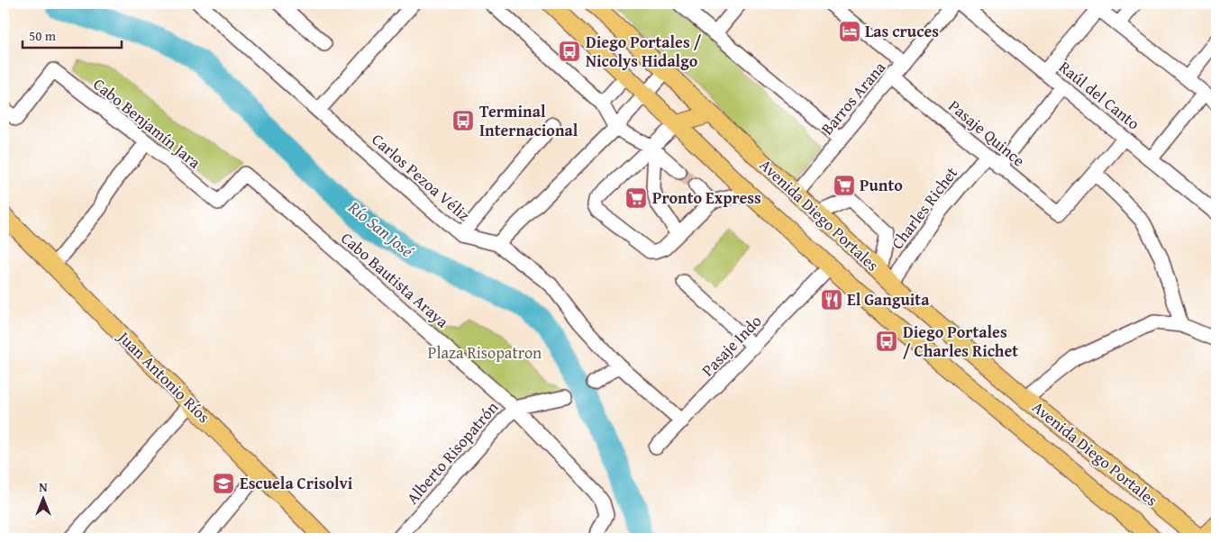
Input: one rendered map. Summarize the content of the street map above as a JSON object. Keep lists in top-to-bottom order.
{
  "streets": {
    "main road": ["Avenida Diego Portales", "Juan Antonio Ríos"],
    "street": [
      "Raúl del Canto",
      "Barros Arana",
      "Cabo Benjamín Jara",
      "Pasaje Quince",
      "Carlos Pezoa Véliz",
      "Charles Richet",
      "Cabo Bautista Araya",
      "Pasaje Indo",
      "Alberto Risopatrón"
    ]
  },
  "crossings": [
    ["Barros Arana", "Pasaje Quince"],
    ["Barros Arana", "Avenida Diego Portales"],
    ["Cabo Benjamín Jara", "Cabo Bautista Araya"],
    ["Pasaje Quince", "Charles Richet"],
    ["Carlos Pezoa Véliz", "Pasaje Indo"],
    ["Charles Richet", "Avenida Diego Portales"],
    ["Avenida Diego Portales", "Pasaje Indo"],
    ["Cabo Bautista Araya", "Alberto Risopatrón"]
  ],
  "water": ["Río San José"],
  "parks": ["Plaza Risopatron"],
  "places": {
    "hotel": ["Las cruces"],
    "bus stop": ["Diego Portales / Nicolys Hidalgo", "Terminal Internacional", "Diego Portales / Charles Richet"],
    "supermarket": ["Punto", "Pronto Express"],
    "restaurant": ["El Ganguita"],
    "school or university": ["Escuela Crisolvi"]
  },
  "scale_bar": "50 m",
  "north": "top"
}
